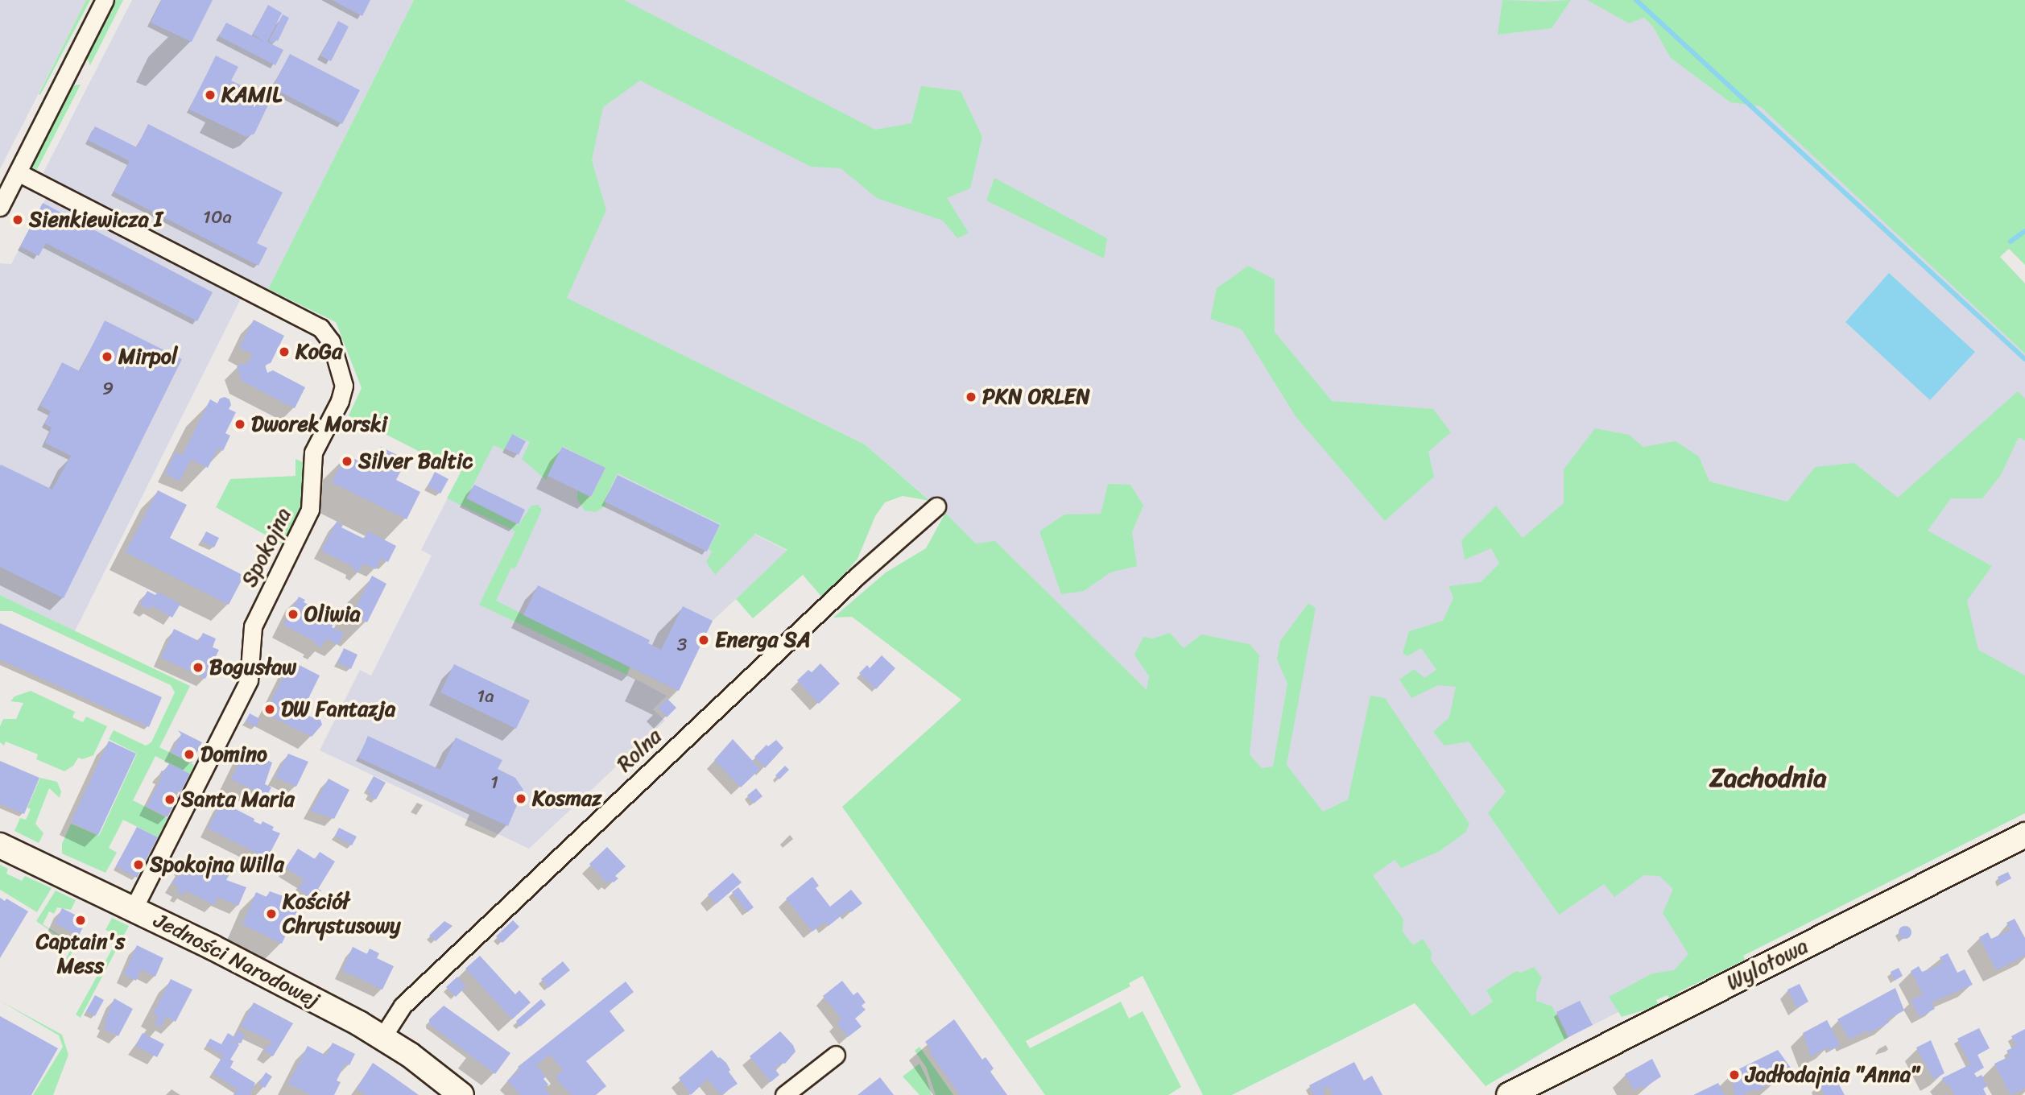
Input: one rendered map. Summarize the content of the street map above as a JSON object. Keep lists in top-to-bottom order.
{
  "streets": {
    "street": [
      "Spokojna",
      "Rolna",
      "Jedności Narodowej",
      "Wylotowa"
    ]
  },
  "crossings": [
    ["Spokojna", "Jedności Narodowej"],
    ["Rolna", "Jedności Narodowej"]
  ],
  "districts": ["Zachodnia"],
  "places": [
    "KAMIL",
    "Sienkiewicza I",
    "KoGa",
    "Mirpol",
    "PKN ORLEN",
    "Dworek Morski",
    "Silver Baltic",
    "Oliwia",
    "Energa SA",
    "Bogusław",
    "DW Fantazja",
    "Domino",
    "Kosmaz",
    "Santa Maria",
    "Spokojna Willa",
    "Kościół Chrystusowy",
    "Captain's Mess",
    "Jadłodajnia \"Anna\""
  ],
  "house_numbers": [
    "10a",
    "9",
    "3",
    "1a",
    "1"
  ]
}
